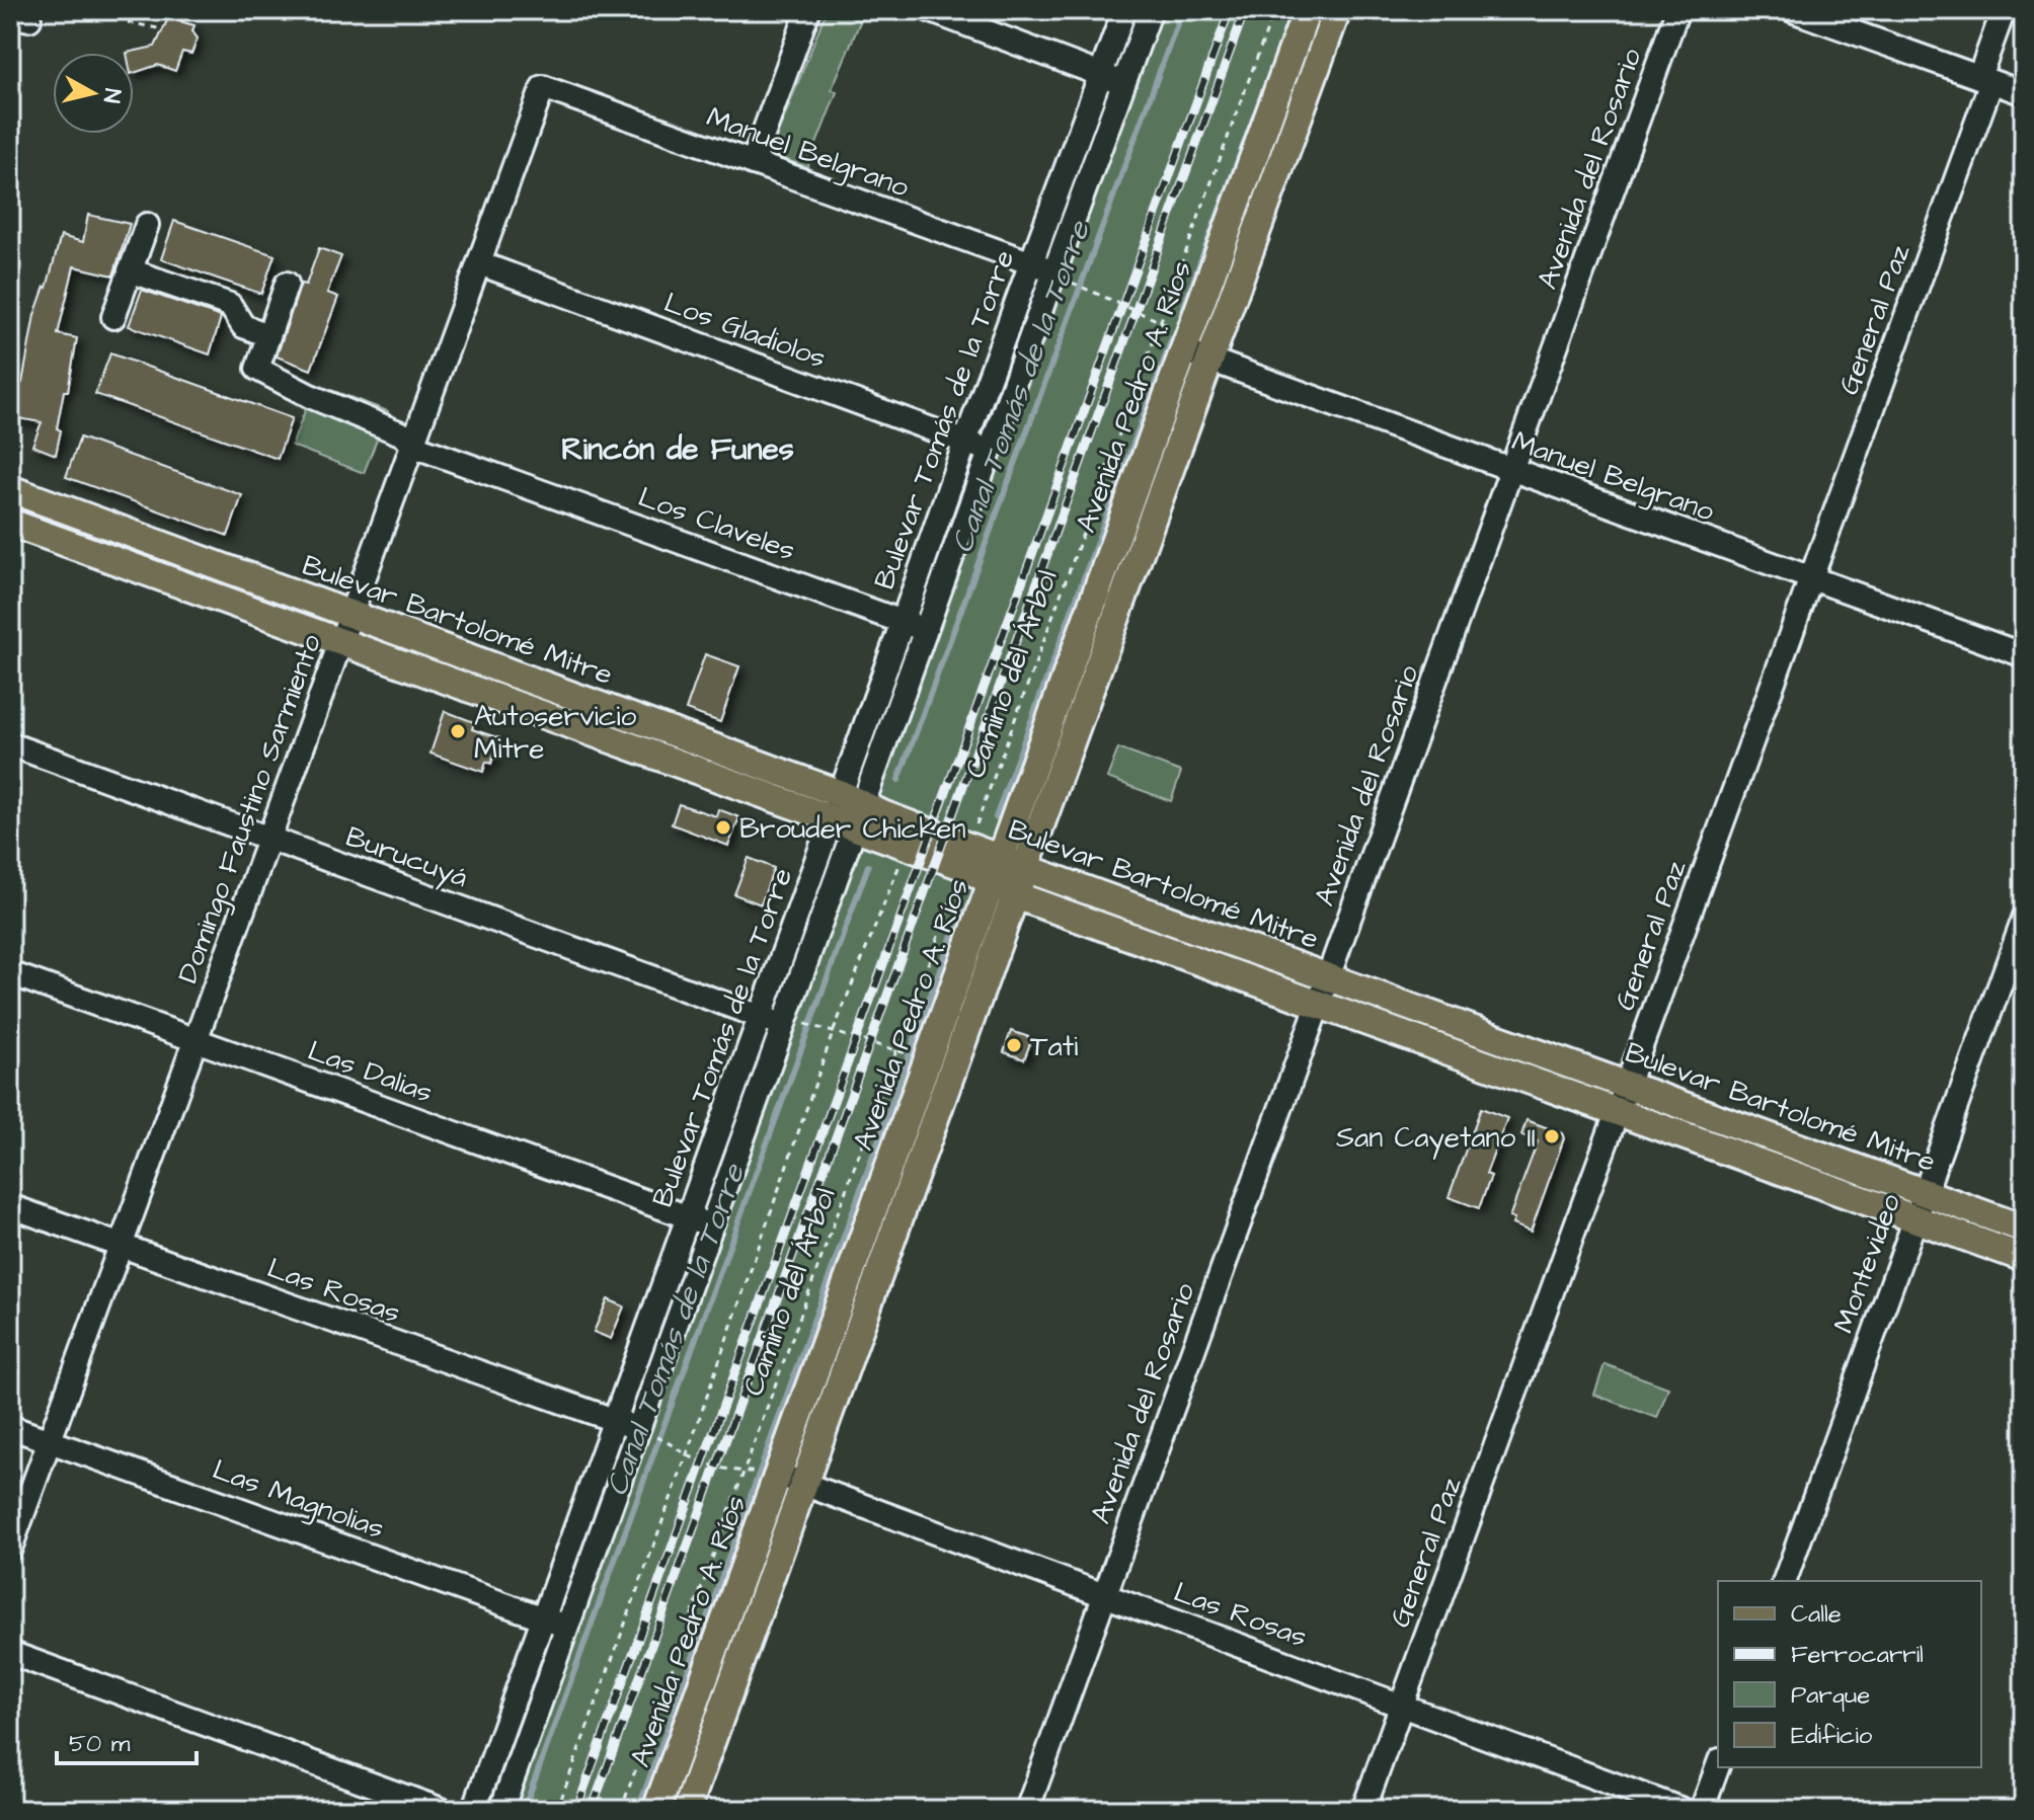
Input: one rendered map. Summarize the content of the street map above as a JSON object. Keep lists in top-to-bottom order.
{
  "streets": {
    "main road": ["Avenida Pedro A. Ríos", "Bulevar Bartolomé Mitre"],
    "street": [
      "Manuel Belgrano",
      "Avenida del Rosario",
      "General Paz",
      "Los Gladiolos",
      "Bulevar Tomás de la Torre",
      "Los Claveles",
      "Domingo Faustino Sarmiento",
      "Burucuyá",
      "Las Dalias",
      "Montevideo",
      "Las Rosas",
      "Las Magnolias"
    ],
    "path": ["Camino del Árbol"]
  },
  "crossings": [
    ["Manuel Belgrano", "Avenida del Rosario"],
    ["Manuel Belgrano", "General Paz"],
    ["Manuel Belgrano", "Avenida Pedro A. Ríos"],
    ["Manuel Belgrano", "Bulevar Tomás de la Torre"],
    ["Manuel Belgrano", "Domingo Faustino Sarmiento"],
    ["Avenida del Rosario", "Bulevar Bartolomé Mitre"],
    ["Avenida del Rosario", "Las Rosas"],
    ["General Paz", "Bulevar Bartolomé Mitre"],
    ["General Paz", "Las Rosas"],
    ["Los Gladiolos", "Bulevar Tomás de la Torre"],
    ["Los Gladiolos", "Domingo Faustino Sarmiento"],
    ["Avenida Pedro A. Ríos", "Bulevar Bartolomé Mitre"],
    ["Avenida Pedro A. Ríos", "Las Rosas"],
    ["Bulevar Tomás de la Torre", "Los Claveles"],
    ["Bulevar Tomás de la Torre", "Bulevar Bartolomé Mitre"],
    ["Bulevar Tomás de la Torre", "Burucuyá"],
    ["Bulevar Tomás de la Torre", "Las Dalias"],
    ["Bulevar Tomás de la Torre", "Las Rosas"],
    ["Bulevar Tomás de la Torre", "Las Magnolias"],
    ["Los Claveles", "Domingo Faustino Sarmiento"],
    ["Bulevar Bartolomé Mitre", "Camino del Árbol"],
    ["Bulevar Bartolomé Mitre", "Domingo Faustino Sarmiento"],
    ["Bulevar Bartolomé Mitre", "Montevideo"],
    ["Domingo Faustino Sarmiento", "Burucuyá"],
    ["Domingo Faustino Sarmiento", "Las Dalias"],
    ["Domingo Faustino Sarmiento", "Las Rosas"],
    ["Domingo Faustino Sarmiento", "Las Magnolias"]
  ],
  "districts": ["Rincón de Funes"],
  "water": ["Canal Tomás de la Torre"],
  "places": [
    "Autoservicio Mitre",
    "Brouder Chicken",
    "Tati",
    "San Cayetano II"
  ],
  "legend": [
    "Calle",
    "Ferrocarril",
    "Parque",
    "Edificio"
  ],
  "scale_bar": "50 m",
  "north": "right"
}
